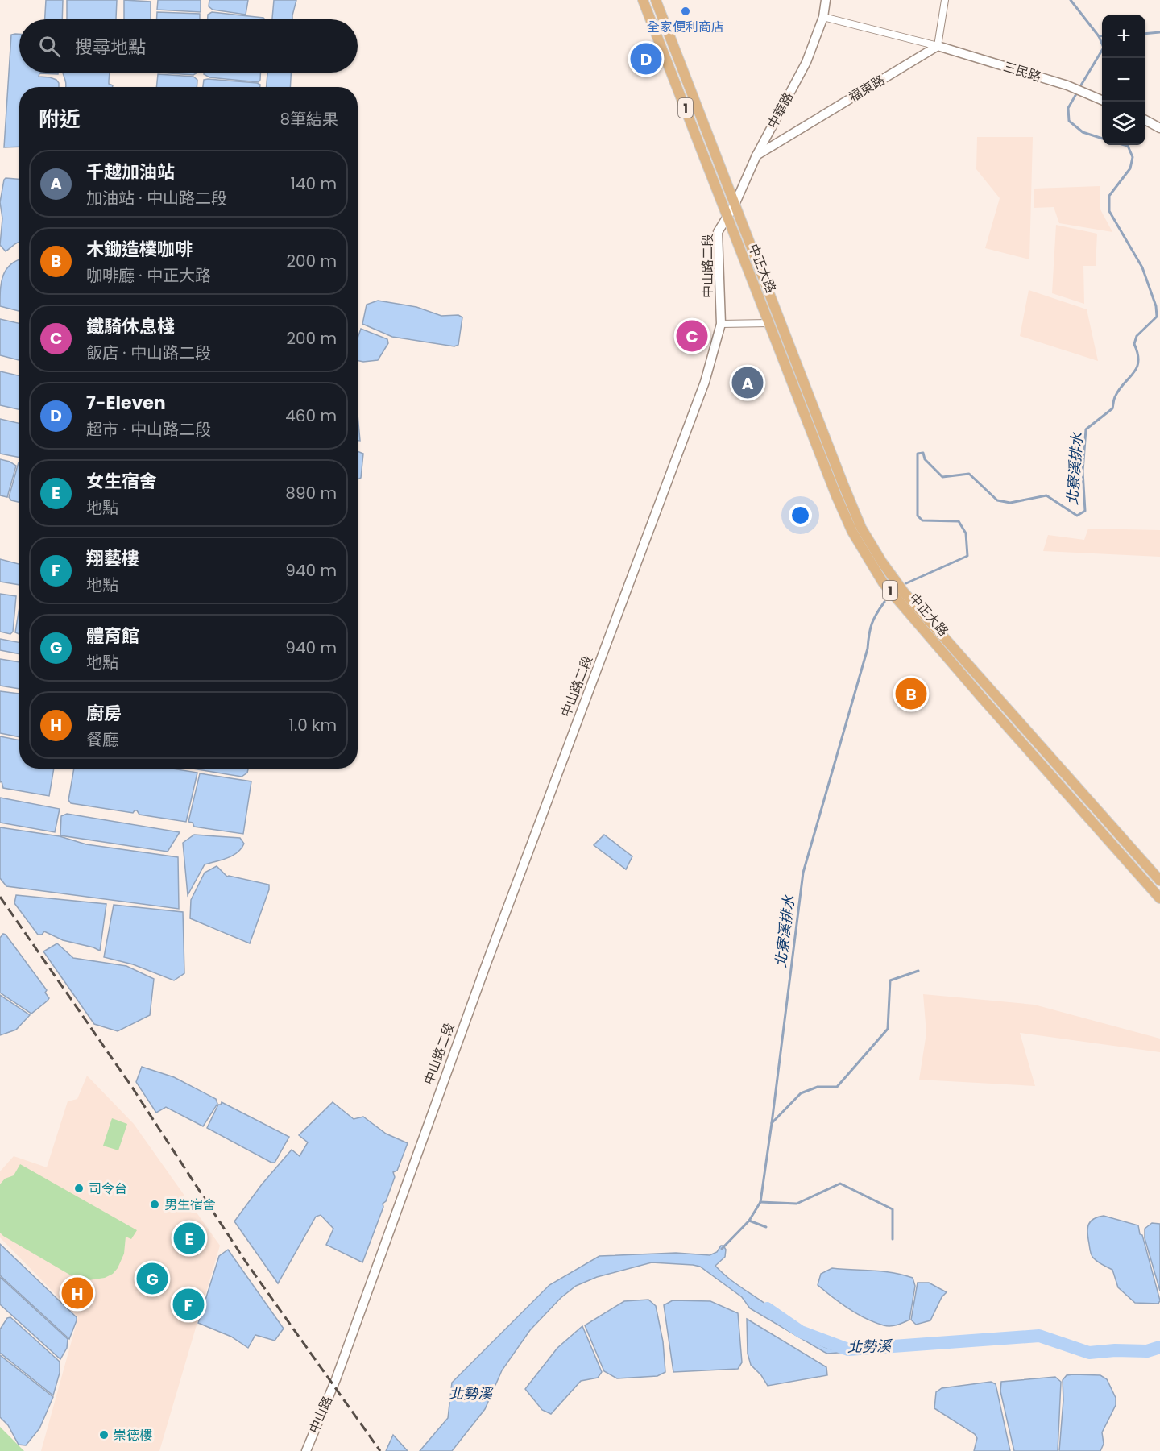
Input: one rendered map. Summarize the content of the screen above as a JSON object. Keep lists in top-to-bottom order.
{
  "streets": {
    "main road": ["1", "中正大路"],
    "street": [
      "三民路",
      "福東路",
      "中華路",
      "中山路二段",
      "中山路"
    ]
  },
  "crossings": [
    ["三民路", "福東路"],
    ["福東路", "中華路"],
    ["1", "中華路"],
    ["1", "中山路二段"],
    ["1", "中正大路"],
    ["中華路", "中山路二段"],
    ["中華路", "中正大路"],
    ["中山路二段", "中正大路"],
    ["中山路二段", "中山路"]
  ],
  "water": ["北寮溪排水", "北勢溪"],
  "places": [
    "全家便利商店",
    "司令台",
    "男生宿舍",
    "崇德樓"
  ],
  "page": {
    "map_buttons": ["+", "−"],
    "search": "搜尋地點",
    "pins": [
      "D",
      "C",
      "A",
      "B",
      "E",
      "G",
      "H",
      "F"
    ],
    "heading": ["附近", "8筆結果"],
    "list": [
      {
        "mark": "A",
        "name": "千越加油站",
        "note": "加油站 · 中山路二段",
        "value": "140 m"
      },
      {
        "mark": "B",
        "name": "木鋤造樸咖啡",
        "note": "咖啡廳 · 中正大路",
        "value": "200 m"
      },
      {
        "mark": "C",
        "name": "鐵騎休息棧",
        "note": "飯店 · 中山路二段",
        "value": "200 m"
      },
      {
        "mark": "D",
        "name": "7-Eleven",
        "note": "超市 · 中山路二段",
        "value": "460 m"
      },
      {
        "mark": "E",
        "name": "女生宿舍",
        "note": "地點",
        "value": "890 m"
      },
      {
        "mark": "F",
        "name": "翔藝樓",
        "note": "地點",
        "value": "940 m"
      },
      {
        "mark": "G",
        "name": "體育館",
        "note": "地點",
        "value": "940 m"
      },
      {
        "mark": "H",
        "name": "廚房",
        "note": "餐廳",
        "value": "1.0 km"
      }
    ]
  }
}
